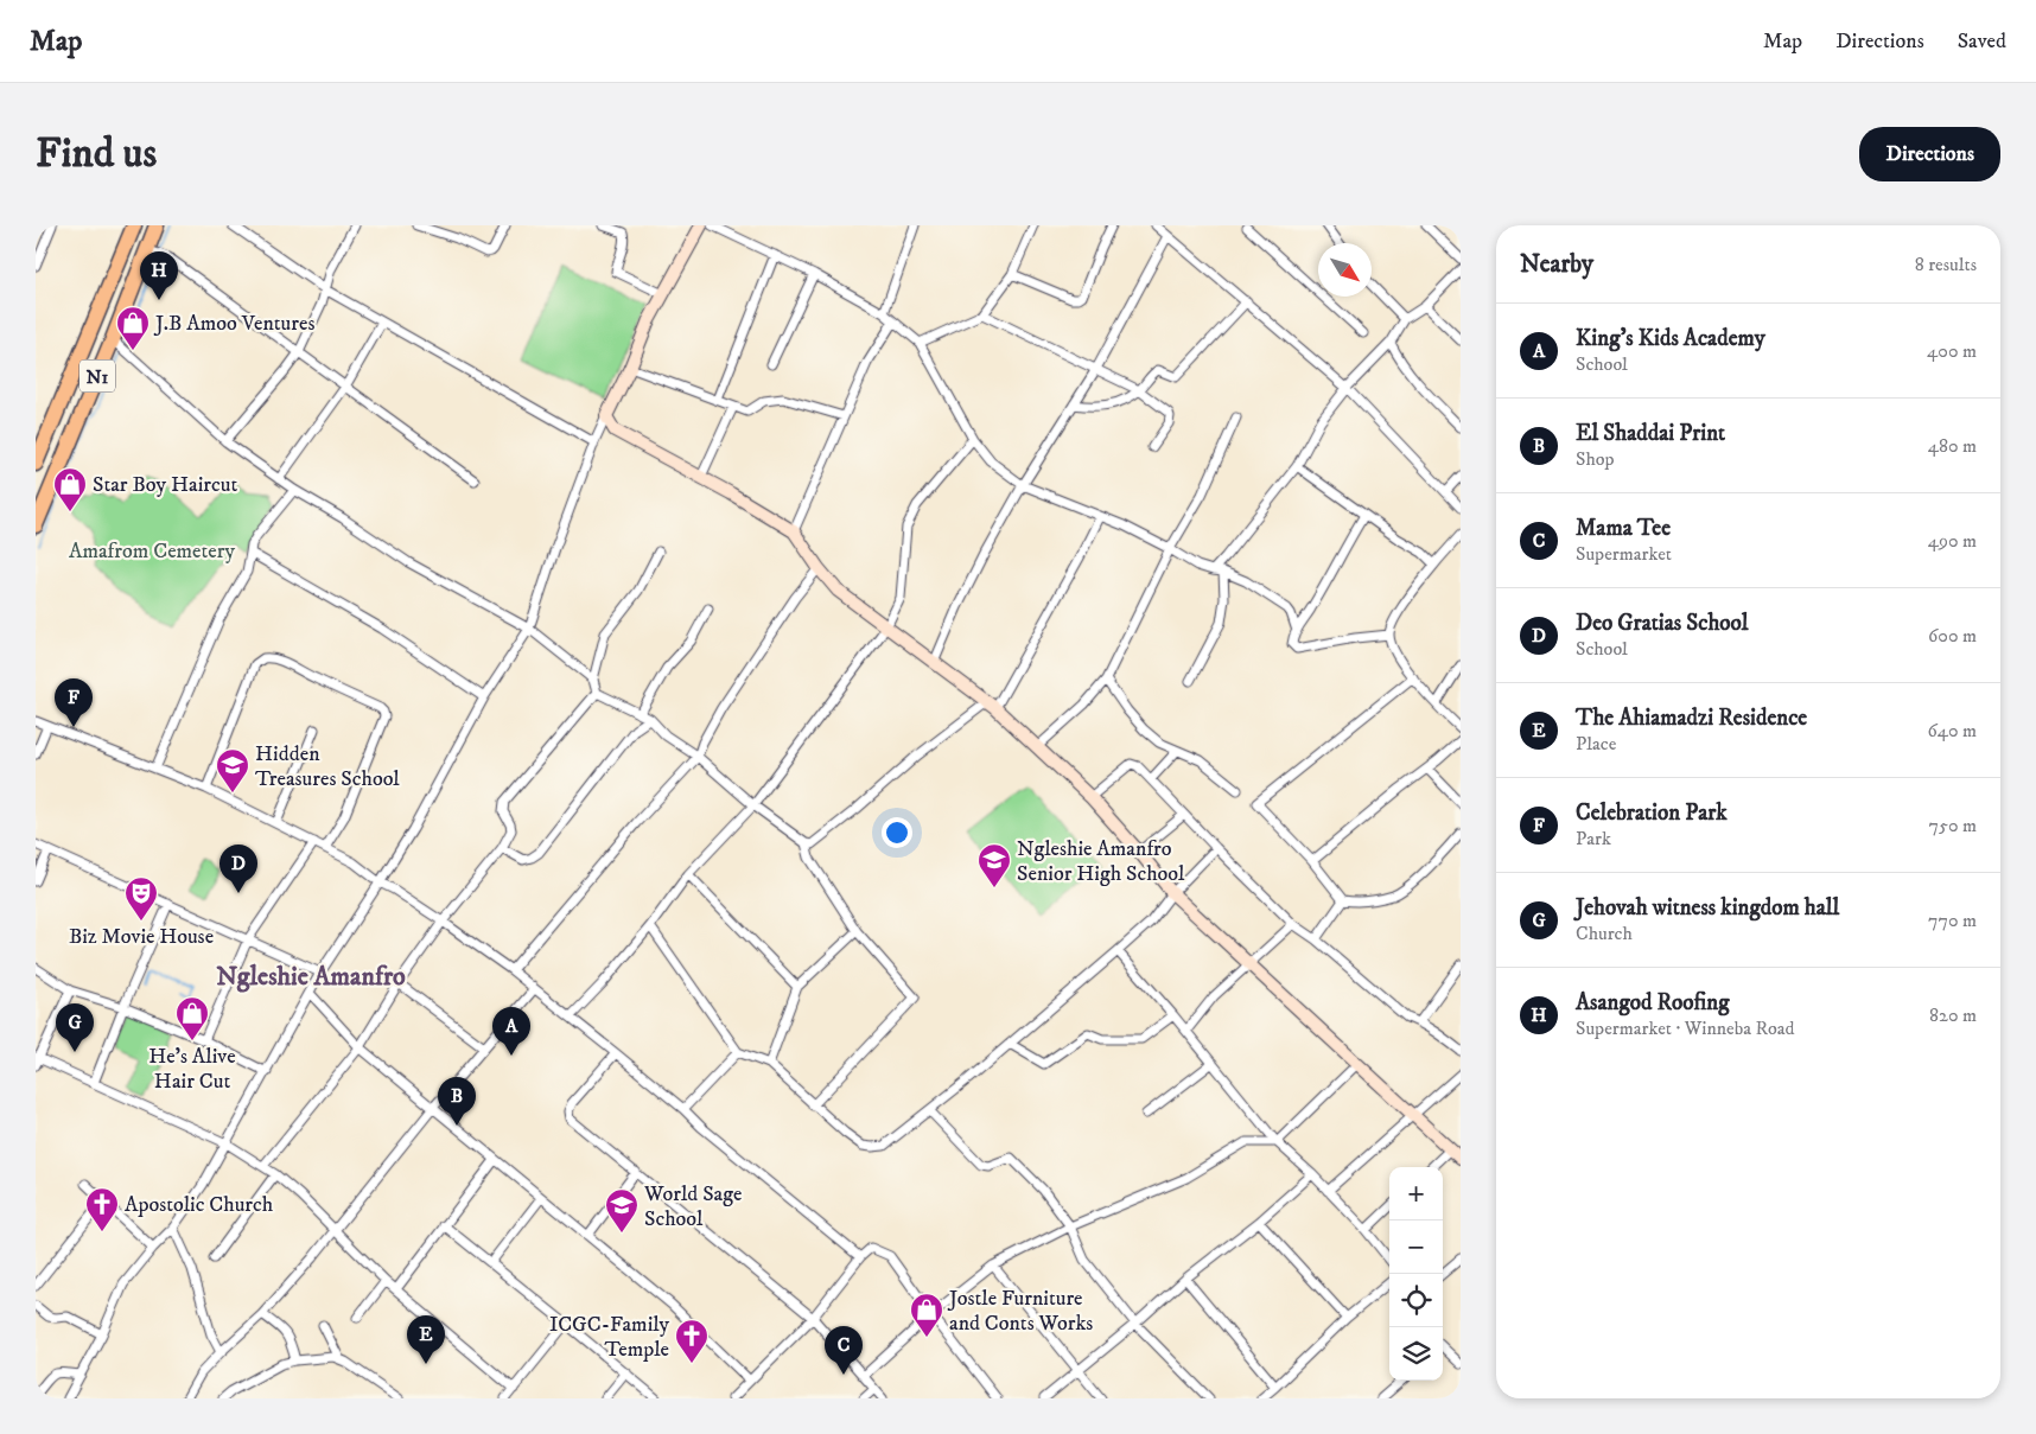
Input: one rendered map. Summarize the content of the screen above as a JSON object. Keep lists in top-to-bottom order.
{
  "streets": {
    "highway": ["N1"]
  },
  "districts": ["Ngleshie Amanfro"],
  "parks": ["Amafrom Cemetery"],
  "places": {
    "shop": [
      "J.B Amoo Ventures",
      "Star Boy Haircut",
      "He's Alive Hair Cut",
      "Jostle Furniture and Conts Works"
    ],
    "school or university": ["Hidden Treasures School", "Ngleshie Amanfro Senior High School", "World Sage School"],
    "theatre": ["Biz Movie House"],
    "church": ["Apostolic Church", "ICGC-Family Temple"]
  },
  "north": "bottom right",
  "page": {
    "header": "Map",
    "nav": ["Map", "Directions", "Saved"],
    "buttons": "Directions",
    "title": "Find us",
    "heading": ["Nearby", "8 results"],
    "pins": [
      "H",
      "F",
      "D",
      "G",
      "A",
      "B",
      "E",
      "C"
    ],
    "list": [
      {
        "mark": "A",
        "name": "King's Kids Academy",
        "note": "School",
        "value": "400 m"
      },
      {
        "mark": "B",
        "name": "El Shaddai Print",
        "note": "Shop",
        "value": "480 m"
      },
      {
        "mark": "C",
        "name": "Mama Tee",
        "note": "Supermarket",
        "value": "490 m"
      },
      {
        "mark": "D",
        "name": "Deo Gratias School",
        "note": "School",
        "value": "600 m"
      },
      {
        "mark": "E",
        "name": "The Ahiamadzi Residence",
        "note": "Place",
        "value": "640 m"
      },
      {
        "mark": "F",
        "name": "Celebration Park",
        "note": "Park",
        "value": "750 m"
      },
      {
        "mark": "G",
        "name": "Jehovah witness kingdom hall",
        "note": "Church",
        "value": "770 m"
      },
      {
        "mark": "H",
        "name": "Asangod Roofing",
        "note": "Supermarket · Winneba Road",
        "value": "820 m"
      }
    ],
    "map_buttons": ["+", "−"]
  }
}
